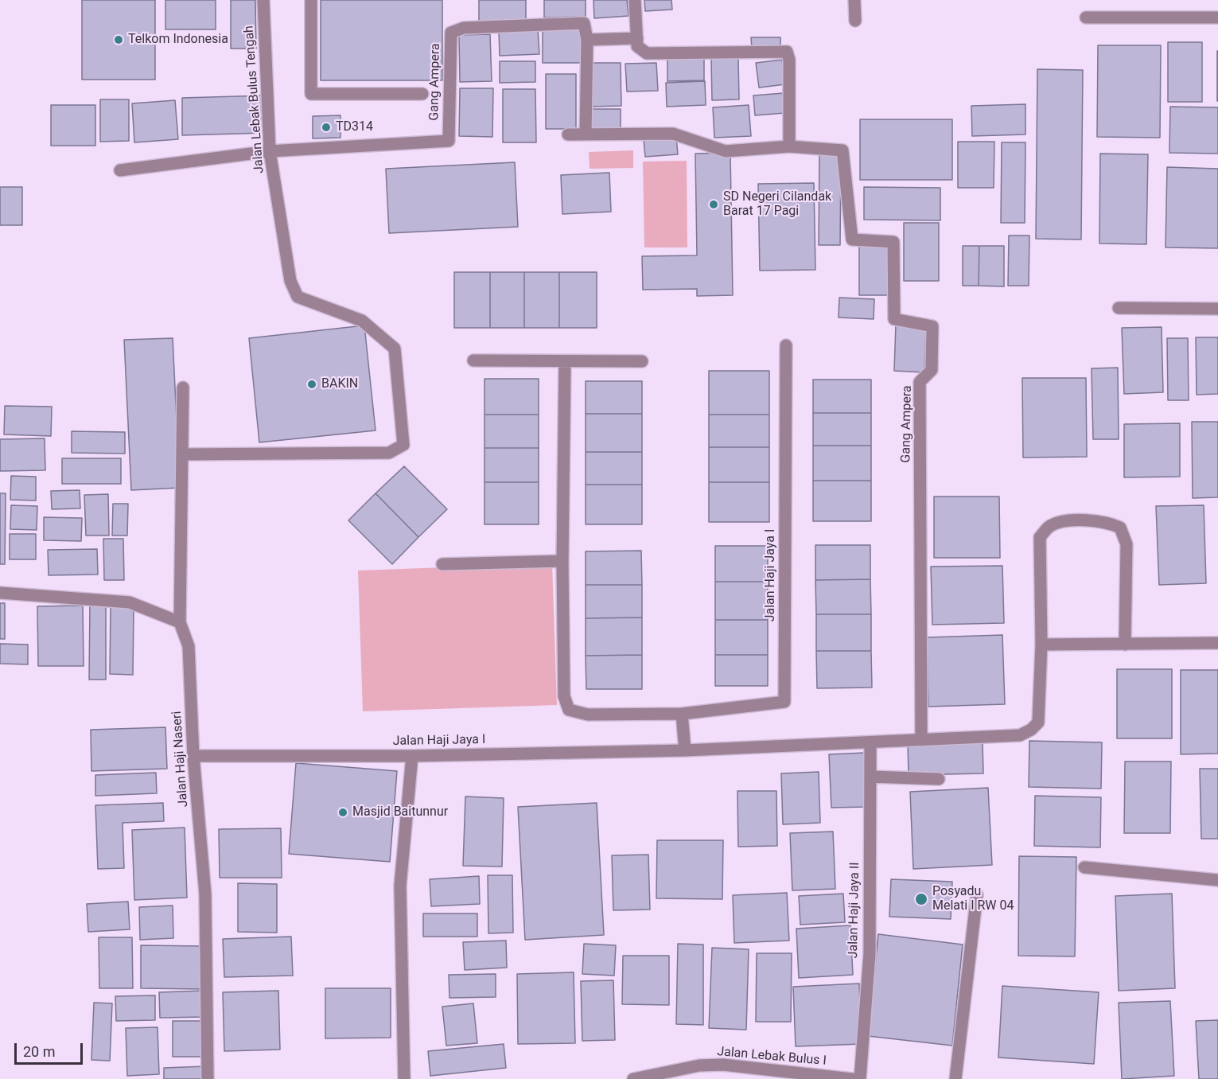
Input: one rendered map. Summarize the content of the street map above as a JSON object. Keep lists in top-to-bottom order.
{
  "streets": {
    "street": [
      "Gang Ampera",
      "Jalan Lebak Bulus Tengah",
      "Jalan Haji Jaya I",
      "Jalan Haji Naseri",
      "Jalan Haji Jaya II",
      "Jalan Lebak Bulus I"
    ]
  },
  "crossings": [
    ["Gang Ampera", "Jalan Lebak Bulus Tengah"],
    ["Gang Ampera", "Jalan Haji Jaya I"],
    ["Jalan Haji Jaya I", "Jalan Haji Naseri"],
    ["Jalan Haji Jaya I", "Jalan Haji Jaya II"]
  ],
  "places": [
    "Telkom Indonesia",
    "TD314",
    "SD Negeri Cilandak Barat 17 Pagi",
    "BAKIN",
    "Masjid Baitunnur",
    "Posyadu Melati I RW 04"
  ],
  "scale_bar": "20 m"
}
